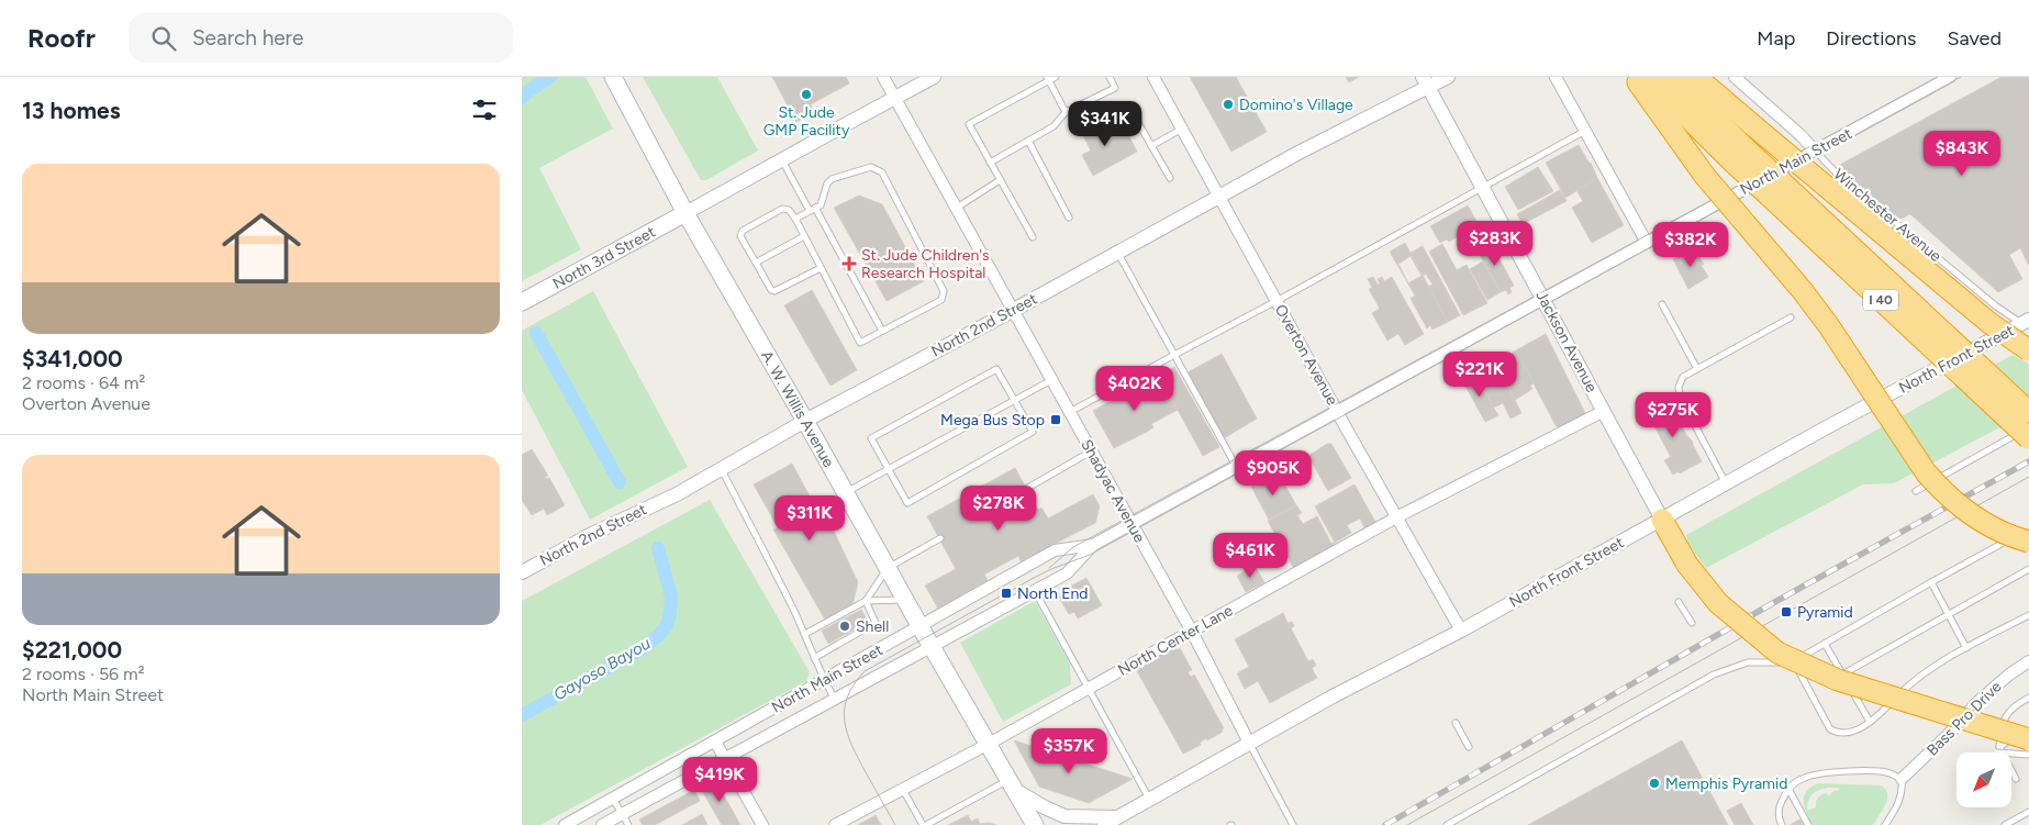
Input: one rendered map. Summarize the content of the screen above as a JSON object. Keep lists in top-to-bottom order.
{
  "streets": {
    "highway": ["I 40"],
    "main road": ["North 3rd Street", "A. W. Willis Avenue"],
    "street": [
      "North Main Street",
      "Winchester Avenue",
      "North 2nd Street",
      "Jackson Avenue",
      "Overton Avenue",
      "North Front Street",
      "Shadyac Avenue",
      "North Center Lane",
      "Bass Pro Drive"
    ]
  },
  "crossings": [
    ["North Main Street", "Winchester Avenue"],
    ["North Main Street", "Jackson Avenue"],
    ["North Main Street", "Overton Avenue"],
    ["North Main Street", "A. W. Willis Avenue"],
    ["North Main Street", "Shadyac Avenue"],
    ["Winchester Avenue", "North Front Street"],
    ["North 3rd Street", "A. W. Willis Avenue"],
    ["North 2nd Street", "Jackson Avenue"],
    ["North 2nd Street", "Overton Avenue"],
    ["North 2nd Street", "A. W. Willis Avenue"],
    ["North 2nd Street", "Shadyac Avenue"],
    ["Jackson Avenue", "North Front Street"],
    ["Jackson Avenue", "North Center Lane"],
    ["Overton Avenue", "North Front Street"],
    ["Overton Avenue", "North Center Lane"],
    ["North Front Street", "Shadyac Avenue"],
    ["A. W. Willis Avenue", "North Center Lane"],
    ["Shadyac Avenue", "North Center Lane"]
  ],
  "water": ["Gayoso Bayou"],
  "places": {
    "other": [
      "St. Jude GMP Facility",
      "Domino's Village",
      "Shell",
      "Memphis Pyramid"
    ],
    "health": ["St. Jude Children's Research Hospital"],
    "transit": ["Mega Bus Stop", "North End", "Pyramid"]
  },
  "north": "bottom left",
  "page": {
    "header": "Roofr",
    "search": "Search here",
    "nav": ["Map", "Directions", "Saved"],
    "heading": "13 homes",
    "price": [
      "$341K",
      "$843K",
      "$283K",
      "$382K",
      "$221K",
      "$402K",
      "$275K",
      "$905K",
      "$278K",
      "$311K",
      "$461K",
      "$357K",
      "$419K"
    ],
    "list": [
      {
        "name": "$341,000",
        "note": "2 rooms · 64 m² · Overton Avenue"
      },
      {
        "name": "$221,000",
        "note": "2 rooms · 56 m² · North Main Street"
      }
    ]
  }
}
